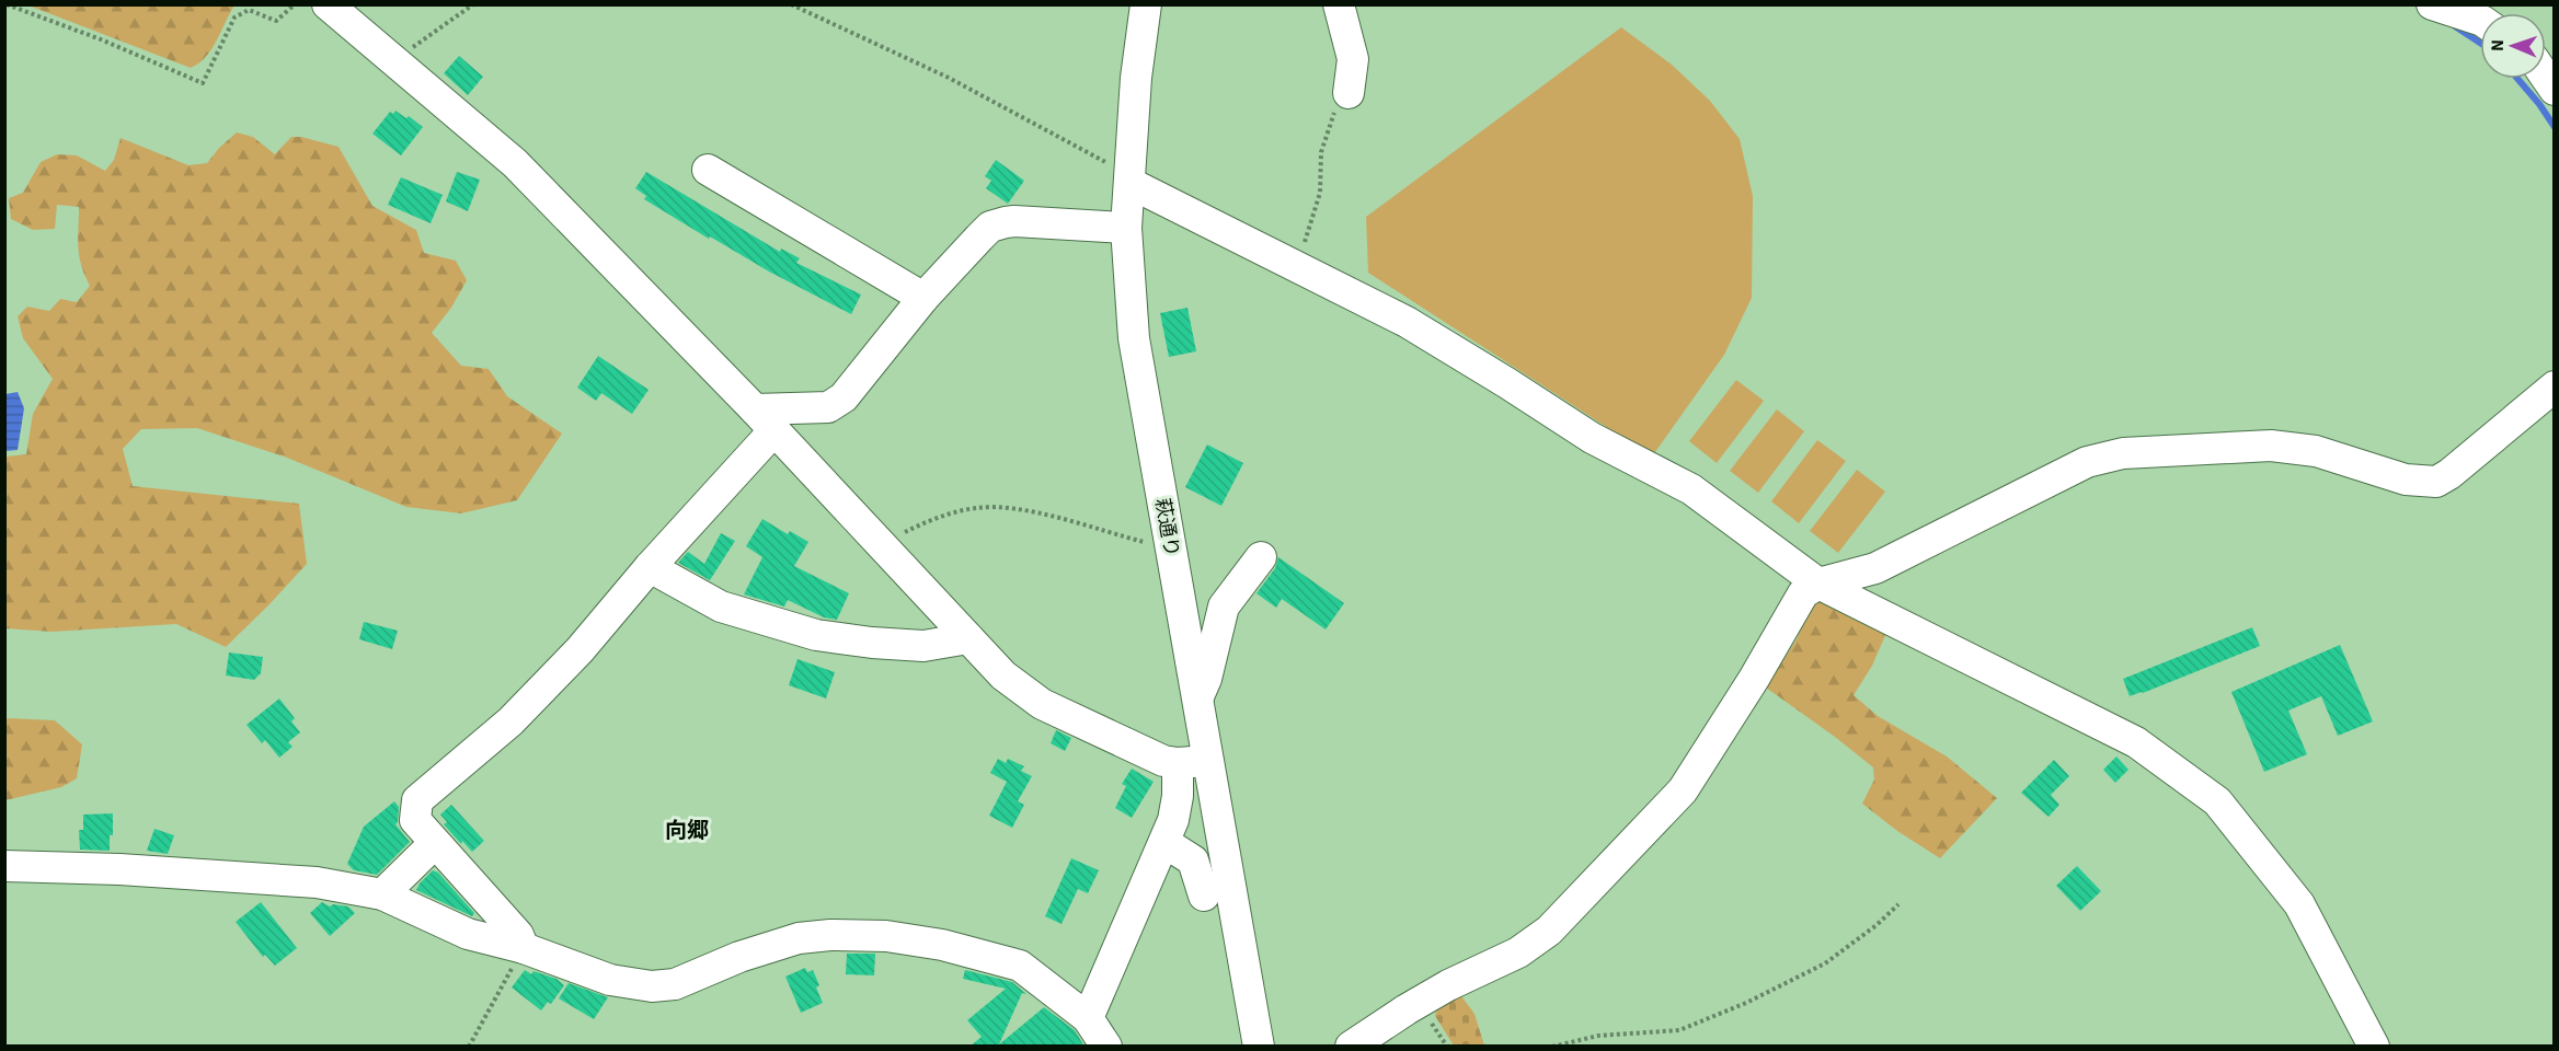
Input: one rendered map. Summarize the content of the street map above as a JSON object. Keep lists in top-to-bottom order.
{
  "streets": {
    "street": ["萩通り"]
  },
  "districts": ["向郷"],
  "north": "left"
}
